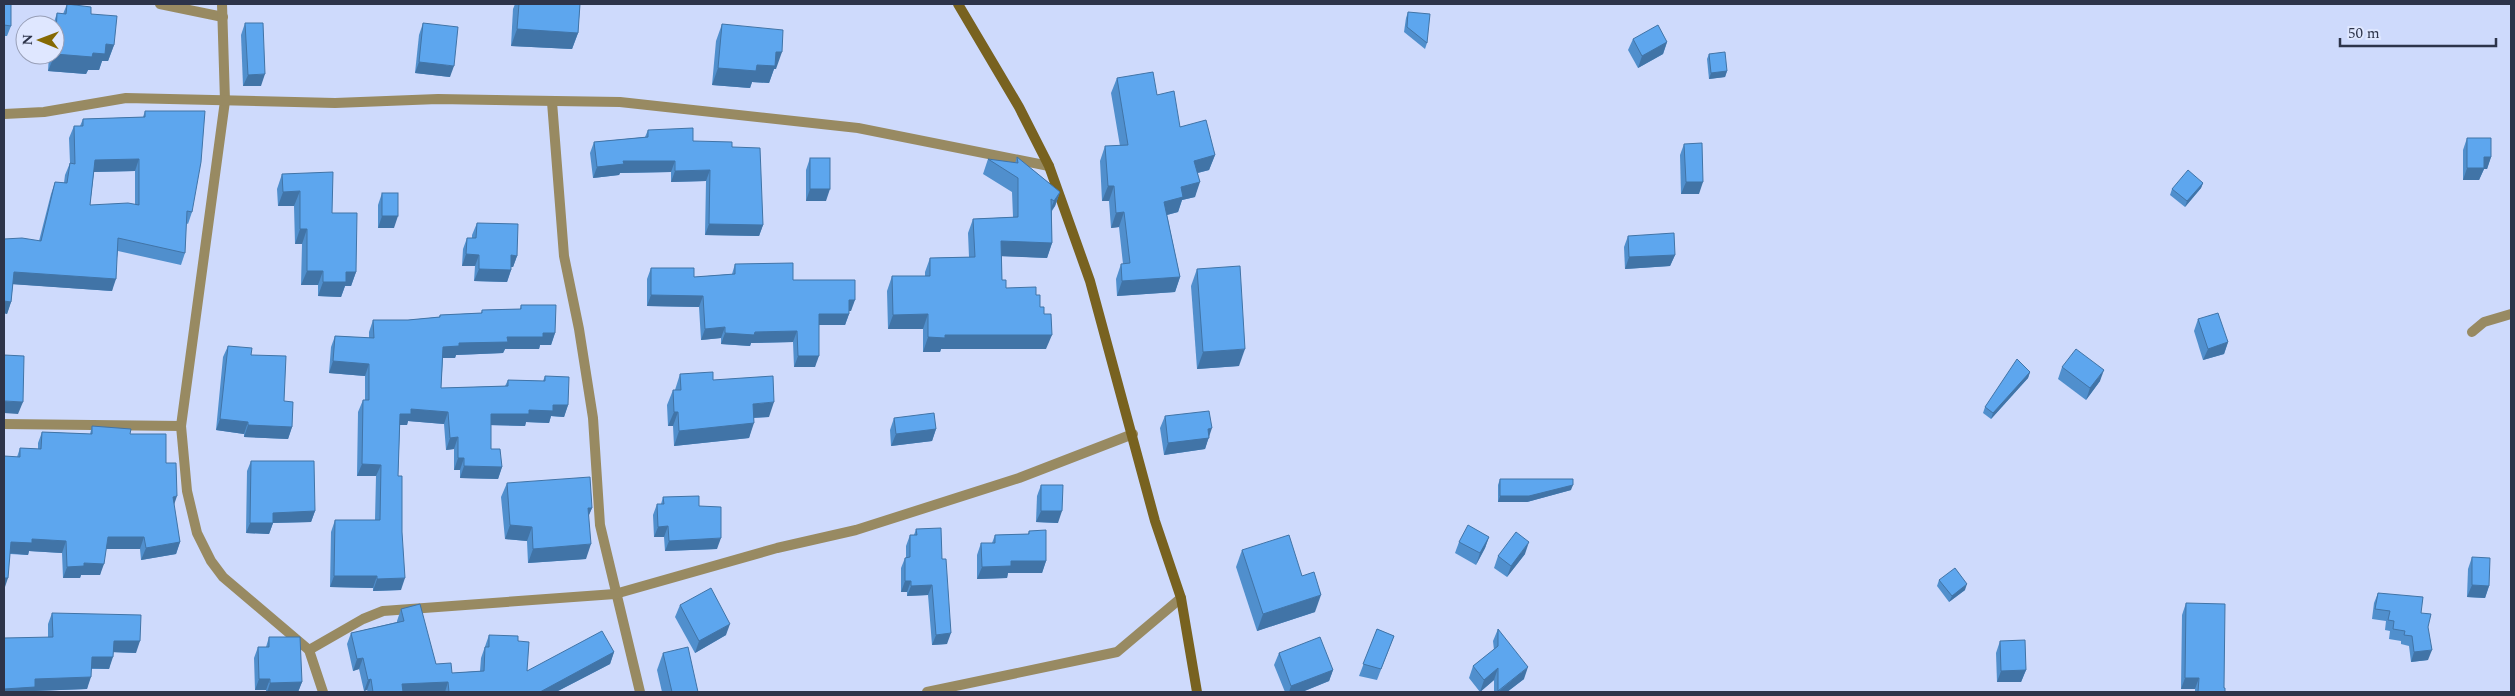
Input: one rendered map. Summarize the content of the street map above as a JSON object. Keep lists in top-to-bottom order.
{
  "scale_bar": "50 m",
  "north": "left"
}
